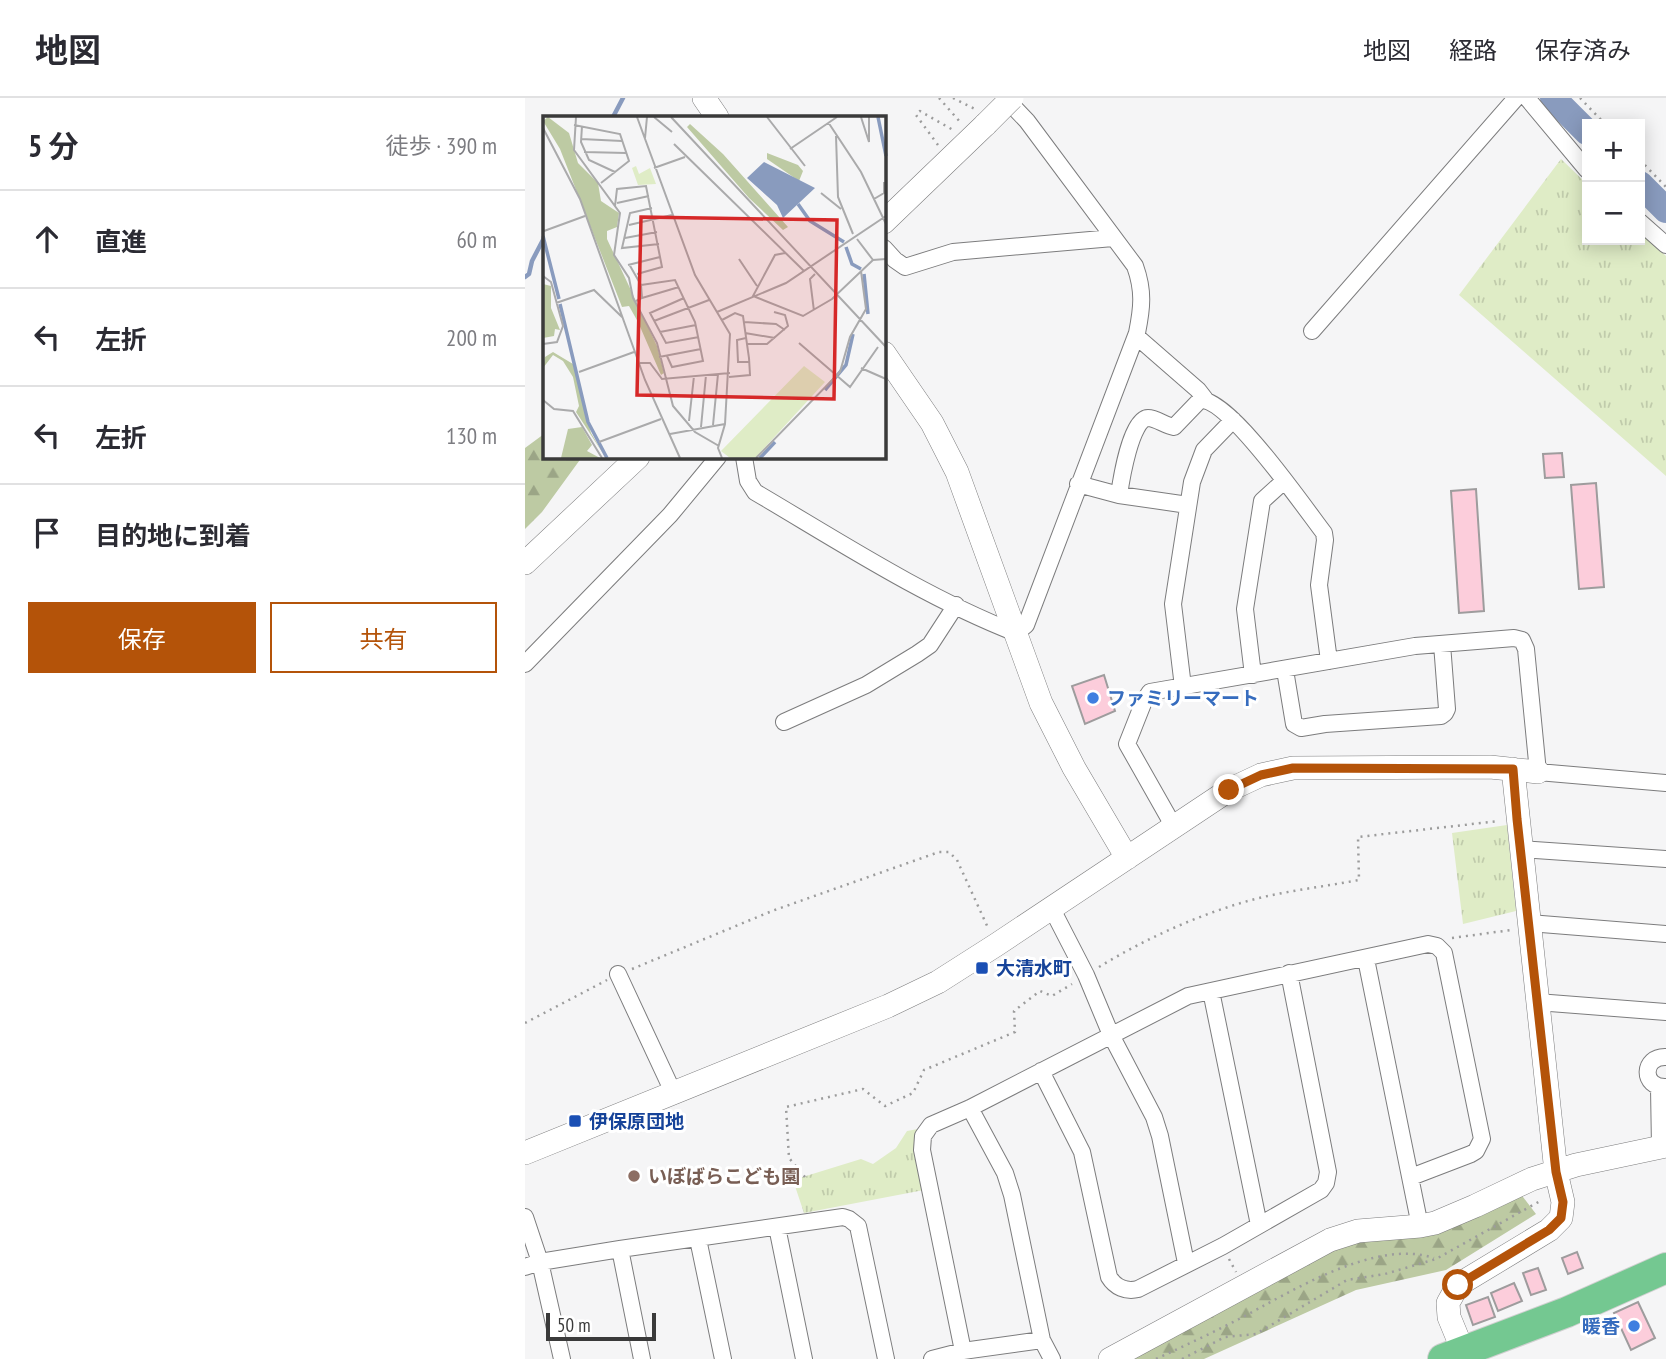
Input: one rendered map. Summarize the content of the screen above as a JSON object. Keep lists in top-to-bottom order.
{
  "places": {
    "other": ["ファミリーマート", "いぼばらこども園", "暖香"],
    "transit": ["大清水町", "伊保原団地"]
  },
  "scale_bar": "50 m",
  "page": {
    "header": "地図",
    "nav": ["地図", "経路", "保存済み"],
    "heading": ["5 分", "徒歩 · 390 m"],
    "map_buttons": ["+", "−"],
    "list": [
      ["直進", "60 m"],
      ["左折", "200 m"],
      ["左折", "130 m"],
      "目的地に到着"
    ],
    "buttons": ["保存", "共有"],
    "scale": "50 m"
  }
}
